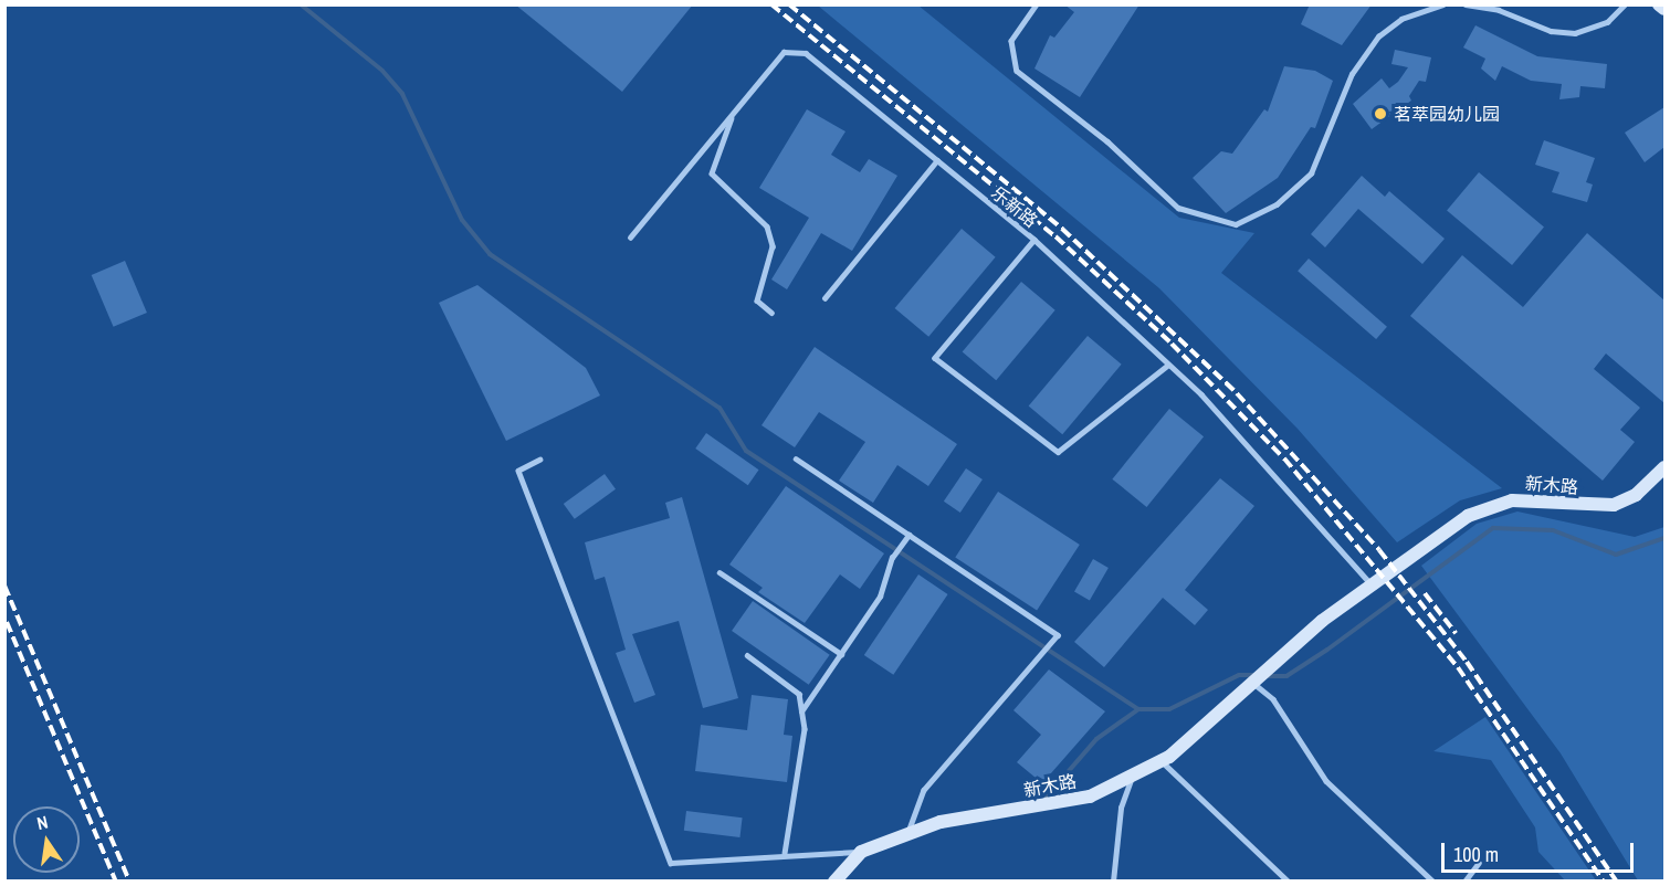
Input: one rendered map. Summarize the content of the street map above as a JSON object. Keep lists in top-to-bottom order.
{
  "streets": {
    "street": ["新木路"],
    "lane": ["乐新路"]
  },
  "crossings": [
    ["乐新路", "新木路"]
  ],
  "places": ["茗萃园幼儿园"],
  "scale_bar": "100 m",
  "north": "top"
}
